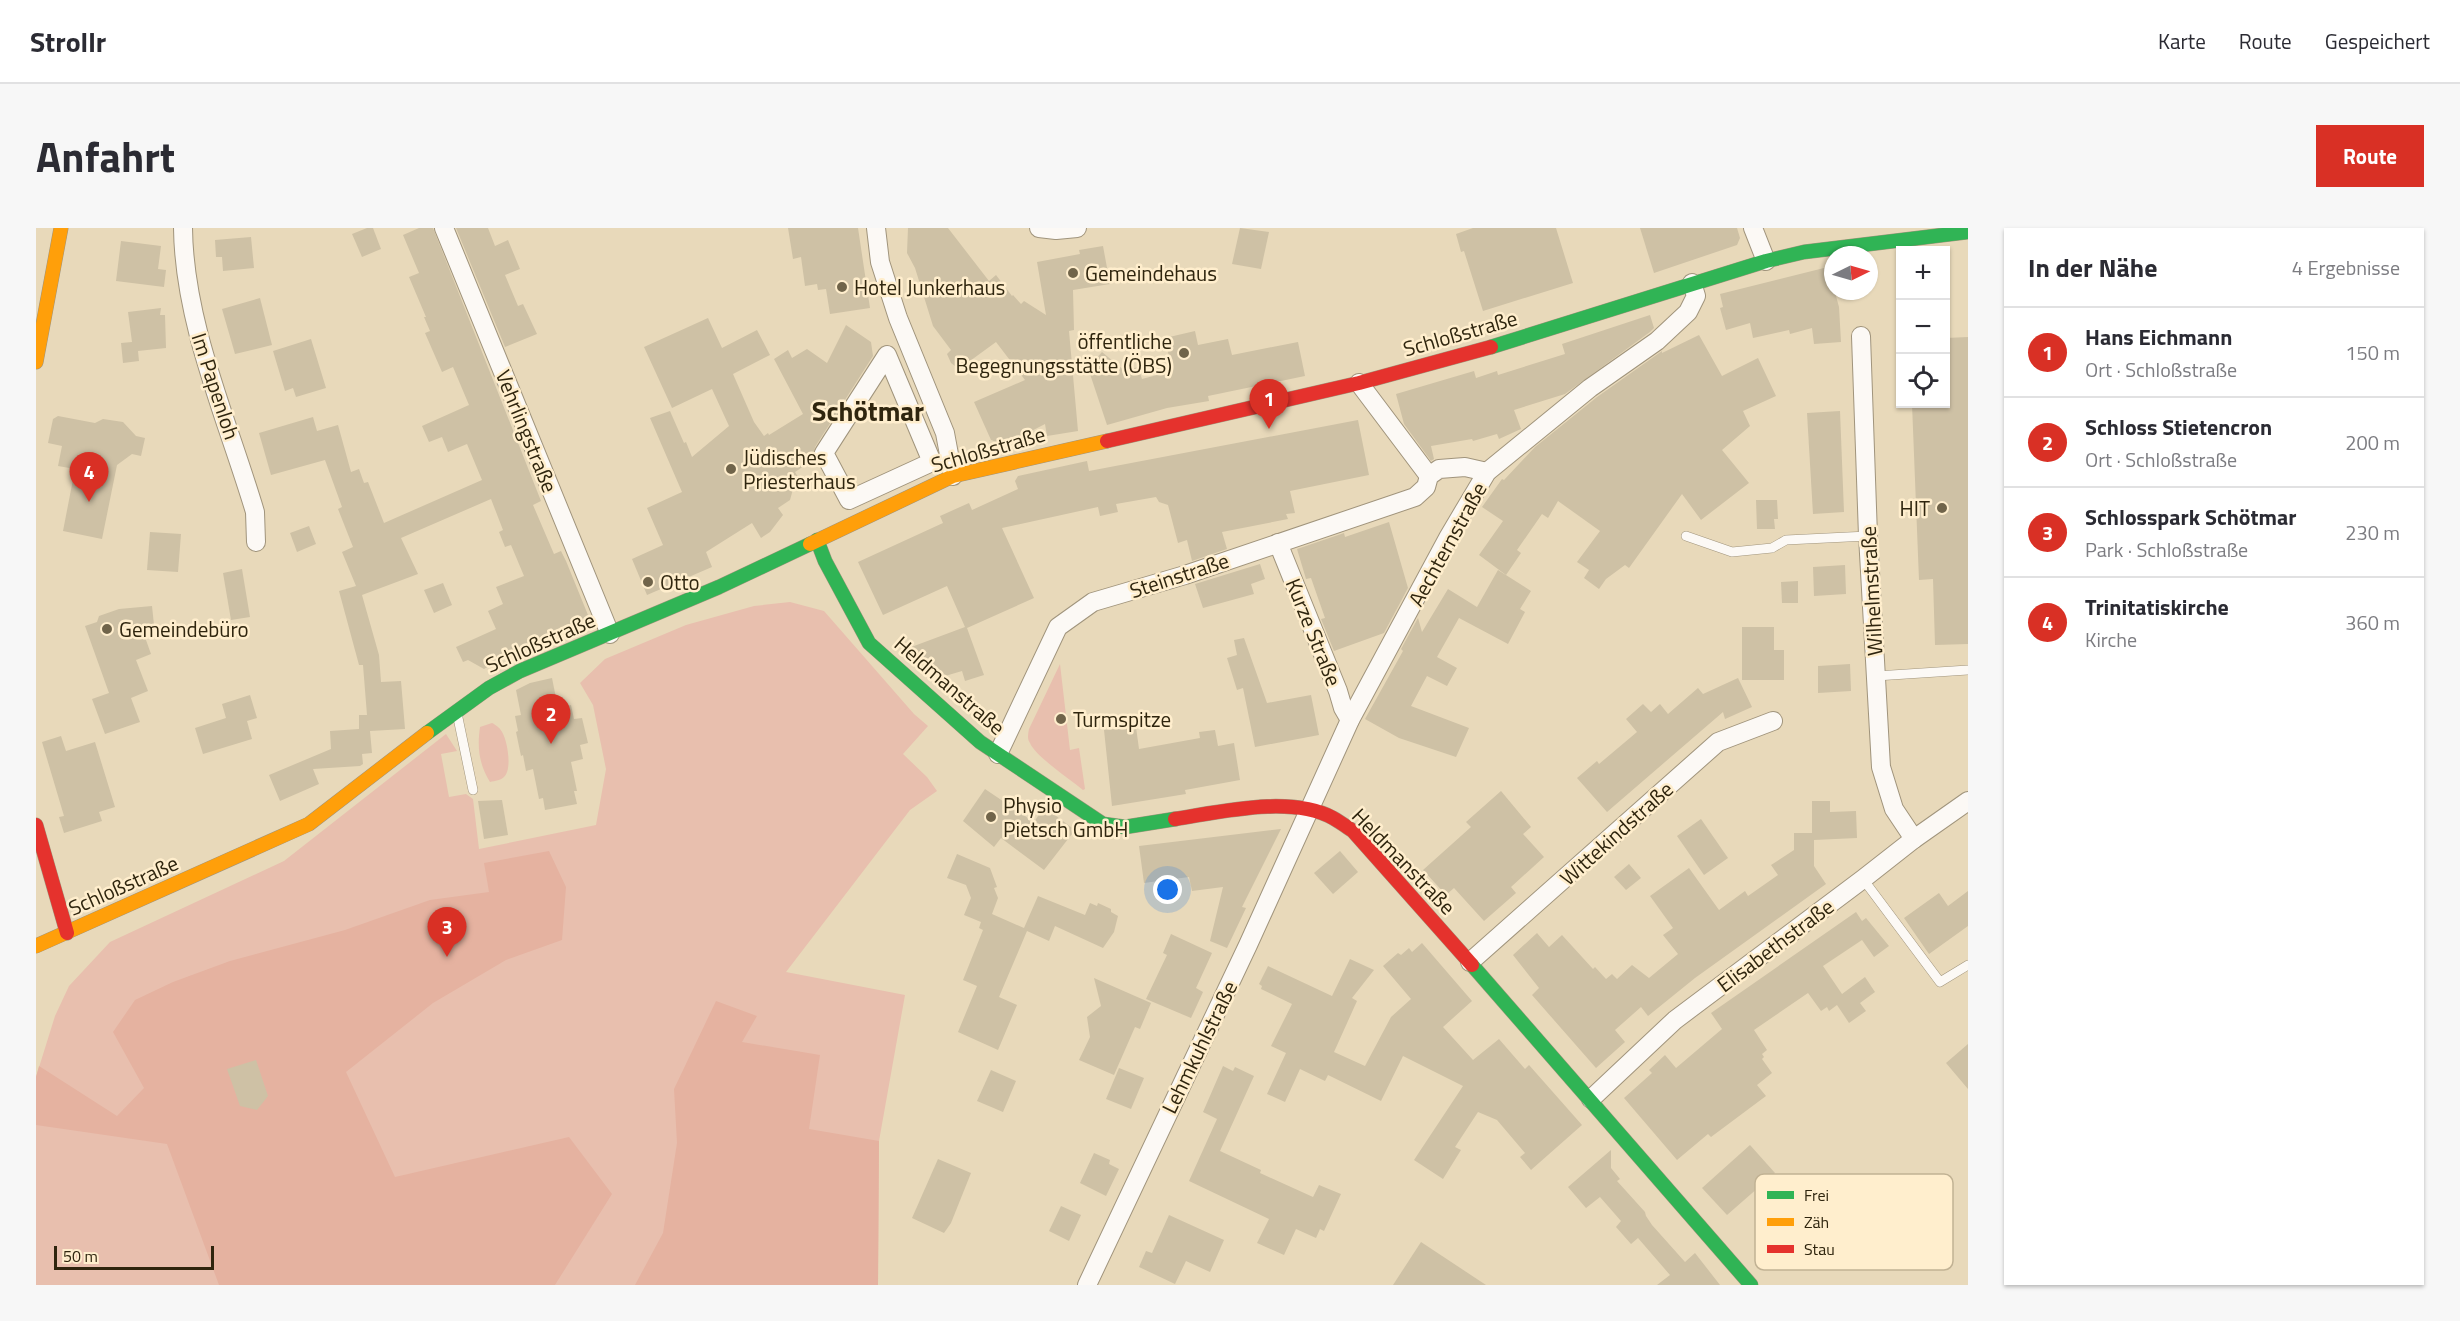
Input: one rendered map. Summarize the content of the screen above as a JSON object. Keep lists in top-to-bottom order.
{
  "streets": {
    "street": [
      "Schloßstraße",
      "Im Papenloh",
      "Vehrlingstraße",
      "Aechternstraße",
      "Steinstraße",
      "Wilhelmstraße",
      "Kurze Straße",
      "Heldmanstraße",
      "Wittekindstraße",
      "Elisabethstraße",
      "Lehmkuhlstraße"
    ]
  },
  "crossings": [
    ["Schloßstraße", "Vehrlingstraße"],
    ["Schloßstraße", "Aechternstraße"],
    ["Schloßstraße", "Heldmanstraße"],
    ["Aechternstraße", "Kurze Straße"],
    ["Aechternstraße", "Heldmanstraße"],
    ["Aechternstraße", "Lehmkuhlstraße"],
    ["Steinstraße", "Kurze Straße"],
    ["Steinstraße", "Heldmanstraße"],
    ["Wilhelmstraße", "Elisabethstraße"],
    ["Heldmanstraße", "Wittekindstraße"],
    ["Heldmanstraße", "Elisabethstraße"],
    ["Heldmanstraße", "Lehmkuhlstraße"]
  ],
  "districts": ["Schötmar"],
  "places": [
    "Gemeindehaus",
    "Hotel Junkerhaus",
    "öffentliche Begegnungsstätte (ÖBS)",
    "Jüdisches Priesterhaus",
    "HIT",
    "Otto",
    "Gemeindebüro",
    "Turmspitze",
    "Physio Pietsch GmbH"
  ],
  "legend": ["Frei", "Zäh", "Stau"],
  "scale_bar": "50 m",
  "north": "right",
  "page": {
    "header": "Strollr",
    "nav": ["Karte", "Route", "Gespeichert"],
    "title": "Anfahrt",
    "buttons": "Route",
    "heading": ["In der Nähe", "4 Ergebnisse"],
    "map_buttons": ["+", "−"],
    "list": [
      {
        "mark": "1",
        "name": "Hans Eichmann",
        "note": "Ort · Schloßstraße",
        "value": "150 m"
      },
      {
        "mark": "2",
        "name": "Schloss Stietencron",
        "note": "Ort · Schloßstraße",
        "value": "200 m"
      },
      {
        "mark": "3",
        "name": "Schlosspark Schötmar",
        "note": "Park · Schloßstraße",
        "value": "230 m"
      },
      {
        "mark": "4",
        "name": "Trinitatiskirche",
        "note": "Kirche",
        "value": "360 m"
      }
    ],
    "pins": [
      "1",
      "4",
      "2",
      "3"
    ],
    "scale": "50 m"
  }
}
